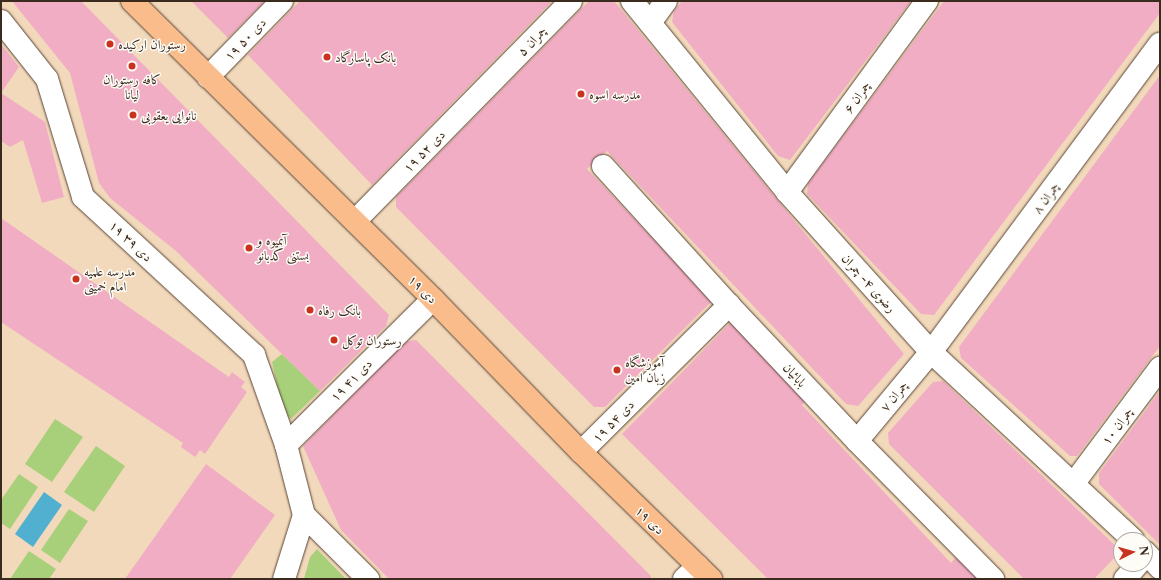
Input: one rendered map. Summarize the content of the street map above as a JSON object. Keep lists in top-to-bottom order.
{
  "streets": {
    "main road": ["۱۹ دی"],
    "street": [
      "۱۹ دی ۵۰",
      "چمران ۵",
      "چمران ۶",
      "۱۹ دی ۵۲",
      "چمران ۸",
      "۱۹ دی ۳۹",
      "رضوی ۴- چمران",
      "بابائیان",
      "۱۹ دی ۴۱",
      "چمران ۷",
      "۱۹ دی ۵۴",
      "چمران ۱۰"
    ]
  },
  "crossings": [
    ["۱۹ دی ۵۰", "۱۹ دی"],
    ["چمران ۵", "۱۹ دی ۵۲"],
    ["چمران ۶", "رضوی ۴- چمران"],
    ["۱۹ دی ۵۲", "۱۹ دی"],
    ["چمران ۸", "رضوی ۴- چمران"],
    ["چمران ۸", "چمران ۷"],
    ["۱۹ دی ۳۹", "۱۹ دی ۴۱"],
    ["رضوی ۴- چمران", "چمران ۷"],
    ["رضوی ۴- چمران", "چمران ۱۰"],
    ["۱۹ دی", "۱۹ دی ۴۱"],
    ["۱۹ دی", "۱۹ دی ۵۴"],
    ["بابائیان", "چمران ۷"],
    ["بابائیان", "۱۹ دی ۵۴"]
  ],
  "places": [
    "رستوران ارکیده",
    "بانک پاسارگاد",
    "کافه رستوران لیانا",
    "مدرسه اسوه",
    "نانوایی یعقوبی",
    "آبمیوه و بستنی کدبانو",
    "مدرسه علمیه امام خمینی",
    "بانک رفاه",
    "رستوران توکل",
    "آموزشگاه زبان امین"
  ],
  "north": "right"
}
